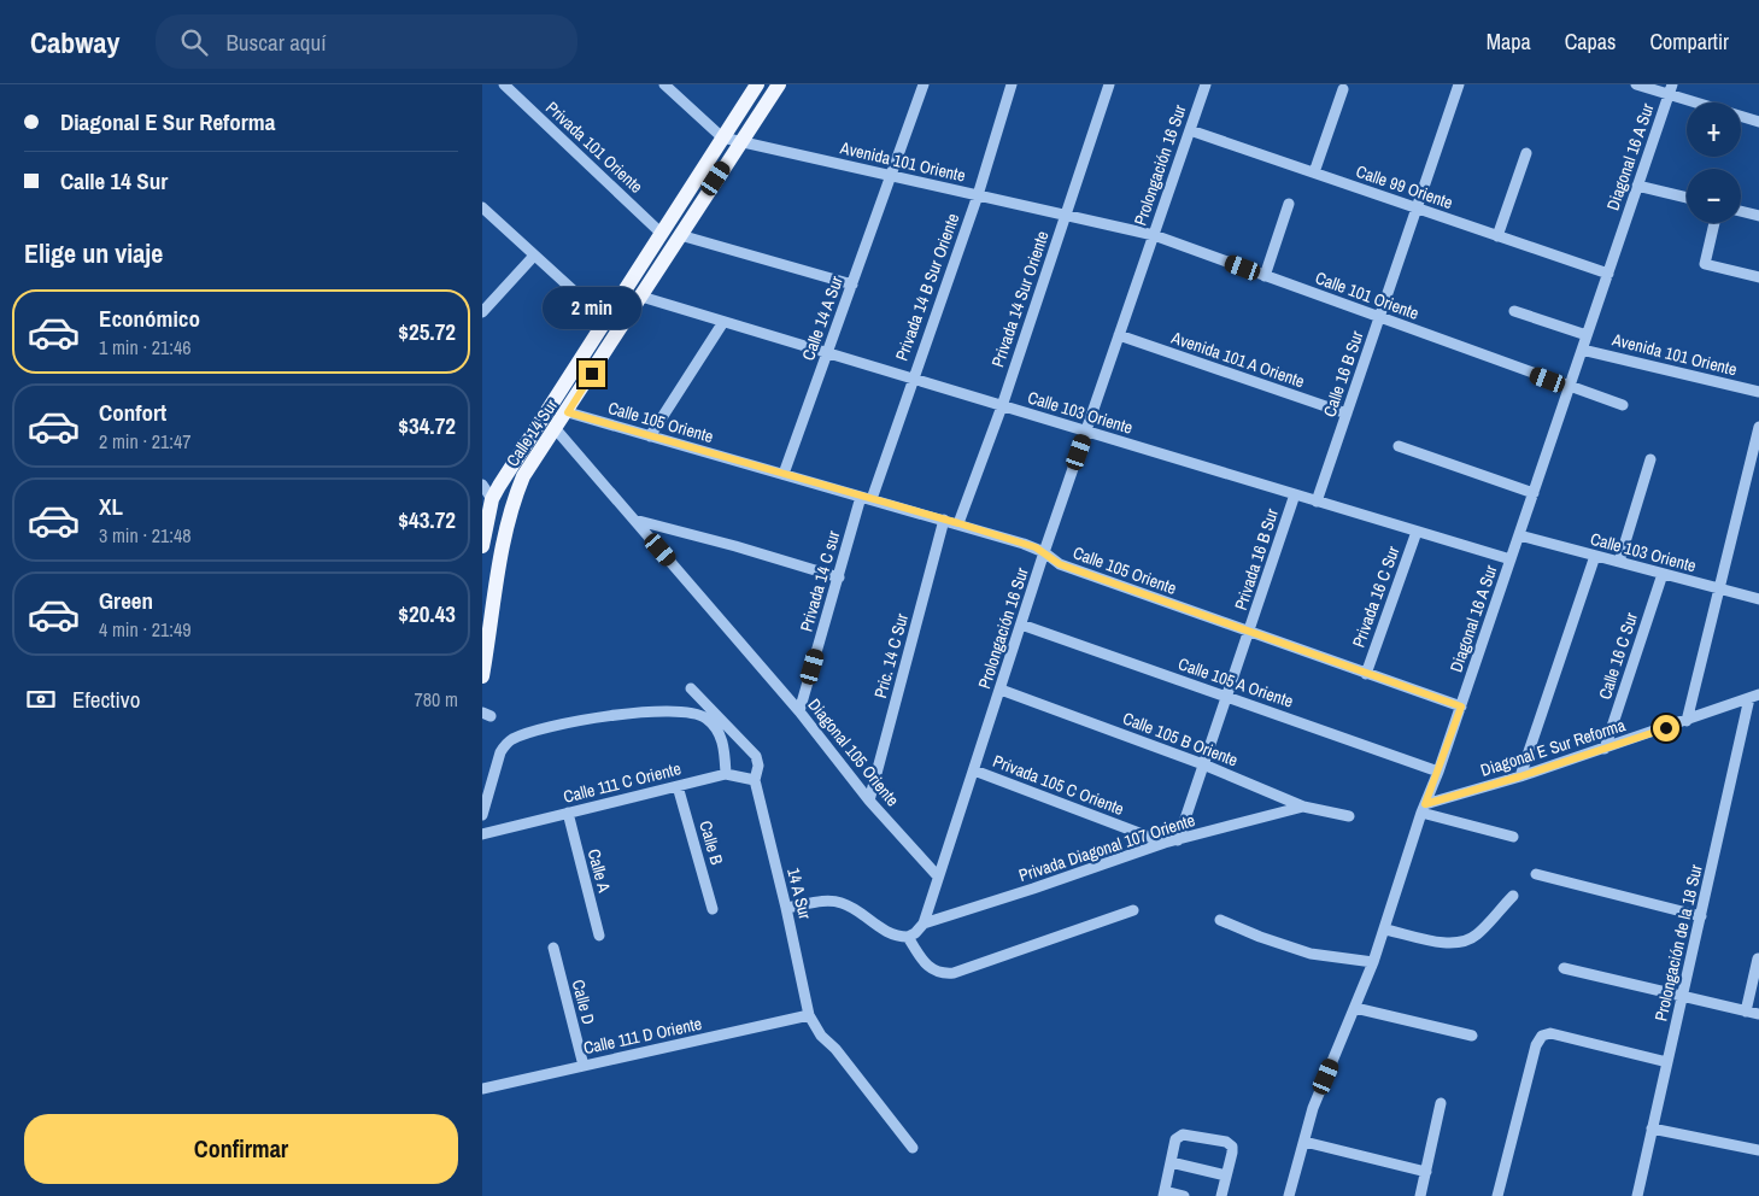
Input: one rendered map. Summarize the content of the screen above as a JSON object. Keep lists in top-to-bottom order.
{
  "streets": {
    "main road": ["Calle 14 Sur"],
    "street": [
      "Privada 101 Oriente",
      "Diagonal 16 A Sur",
      "Avenida 101 Oriente",
      "Prolongación 16 Sur",
      "Calle 99 Oriente",
      "Privada 14 B Sur Oriente",
      "Calle 101 Oriente",
      "Privada 14 Sur Oriente",
      "Calle 14 A Sur",
      "Avenida 101 A Oriente",
      "Calle 16 B Sur",
      "Calle 103 Oriente",
      "Calle 105 Oriente",
      "Privada 16 B Sur",
      "Privada 14 C sur",
      "Privada 16 C Sur",
      "Pric. 14 C Sur",
      "Calle 16 C Sur",
      "Calle 105 A Oriente",
      "Calle 105 B Oriente",
      "Diagonal E Sur Reforma",
      "Diagonal 105 Oriente",
      "Calle 111 C Oriente",
      "Privada 105 C Oriente",
      "Calle B",
      "Privada Diagonal 107 Oriente",
      "Calle A",
      "14 A Sur",
      "Prolongación de la 18 Sur",
      "Calle D",
      "Calle 111 D Oriente"
    ]
  },
  "crossings": [
    ["Privada 101 Oriente", "Calle 14 Sur"],
    ["Diagonal 16 A Sur", "Avenida 101 Oriente"],
    ["Diagonal 16 A Sur", "Calle 99 Oriente"],
    ["Diagonal 16 A Sur", "Calle 101 Oriente"],
    ["Diagonal 16 A Sur", "Calle 103 Oriente"],
    ["Diagonal 16 A Sur", "Calle 105 Oriente"],
    ["Diagonal 16 A Sur", "Calle 105 A Oriente"],
    ["Diagonal 16 A Sur", "Diagonal E Sur Reforma"],
    ["Avenida 101 Oriente", "Prolongación 16 Sur"],
    ["Avenida 101 Oriente", "Privada 14 B Sur Oriente"],
    ["Avenida 101 Oriente", "Calle 101 Oriente"],
    ["Avenida 101 Oriente", "Privada 14 Sur Oriente"],
    ["Avenida 101 Oriente", "Calle 14 A Sur"],
    ["Avenida 101 Oriente", "Calle 14 Sur"],
    ["Prolongación 16 Sur", "Calle 99 Oriente"],
    ["Prolongación 16 Sur", "Calle 101 Oriente"],
    ["Prolongación 16 Sur", "Avenida 101 A Oriente"],
    ["Prolongación 16 Sur", "Calle 103 Oriente"],
    ["Prolongación 16 Sur", "Calle 105 Oriente"],
    ["Prolongación 16 Sur", "Calle 105 A Oriente"],
    ["Prolongación 16 Sur", "Calle 105 B Oriente"],
    ["Prolongación 16 Sur", "Diagonal 105 Oriente"],
    ["Prolongación 16 Sur", "Privada 105 C Oriente"],
    ["Prolongación 16 Sur", "Privada Diagonal 107 Oriente"],
    ["Calle 99 Oriente", "Calle 16 B Sur"],
    ["Privada 14 B Sur Oriente", "Calle 103 Oriente"],
    ["Privada 14 B Sur Oriente", "Calle 105 Oriente"],
    ["Privada 14 B Sur Oriente", "Privada 14 C sur"],
    ["Calle 101 Oriente", "Calle 16 B Sur"],
    ["Privada 14 Sur Oriente", "Calle 103 Oriente"],
    ["Privada 14 Sur Oriente", "Calle 105 Oriente"],
    ["Calle 14 A Sur", "Calle 103 Oriente"],
    ["Calle 14 A Sur", "Calle 105 Oriente"],
    ["Avenida 101 A Oriente", "Calle 16 B Sur"],
    ["Calle 16 B Sur", "Calle 103 Oriente"],
    ["Calle 103 Oriente", "Calle 14 Sur"],
    ["Calle 103 Oriente", "Privada 16 B Sur"],
    ["Calle 103 Oriente", "Privada 16 C Sur"],
    ["Calle 103 Oriente", "Calle 16 C Sur"],
    ["Calle 105 Oriente", "Calle 14 Sur"],
    ["Calle 105 Oriente", "Privada 16 B Sur"],
    ["Calle 105 Oriente", "Privada 14 C sur"],
    ["Calle 105 Oriente", "Privada 16 C Sur"],
    ["Calle 105 Oriente", "Pric. 14 C Sur"],
    ["Calle 14 Sur", "Diagonal 105 Oriente"],
    ["Privada 16 B Sur", "Calle 105 A Oriente"],
    ["Privada 16 B Sur", "Calle 105 B Oriente"],
    ["Privada 16 B Sur", "Privada Diagonal 107 Oriente"],
    ["Privada 14 C sur", "Diagonal 105 Oriente"],
    ["Pric. 14 C Sur", "Diagonal 105 Oriente"],
    ["Calle 16 C Sur", "Diagonal E Sur Reforma"],
    ["Calle 105 B Oriente", "Privada Diagonal 107 Oriente"],
    ["Diagonal E Sur Reforma", "Prolongación de la 18 Sur"],
    ["Calle 111 C Oriente", "Calle B"],
    ["Calle 111 C Oriente", "Calle A"],
    ["Calle 111 C Oriente", "14 A Sur"],
    ["Privada 105 C Oriente", "Privada Diagonal 107 Oriente"],
    ["14 A Sur", "Calle 111 D Oriente"],
    ["Calle D", "Calle 111 D Oriente"]
  ],
  "page": {
    "header": "Cabway",
    "search": "Buscar aquí",
    "nav": ["Mapa", "Capas", "Compartir"],
    "banner": ["Diagonal E Sur Reforma", "Calle 14 Sur"],
    "map_buttons": ["+", "−"],
    "heading": "Elige un viaje",
    "bubble": "2 min",
    "list": [
      {
        "name": "Económico",
        "note": "1 min · 21:46",
        "value": "$25.72"
      },
      {
        "name": "Confort",
        "note": "2 min · 21:47",
        "value": "$34.72"
      },
      {
        "name": "XL",
        "note": "3 min · 21:48",
        "value": "$43.72"
      },
      {
        "name": "Green",
        "note": "4 min · 21:49",
        "value": "$20.43"
      }
    ],
    "pay": ["Efectivo", "780 m"],
    "buttons": "Confirmar"
  }
}
